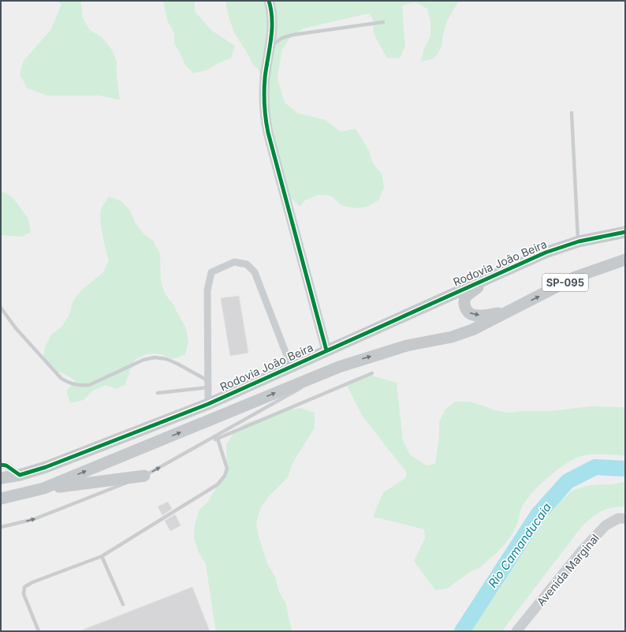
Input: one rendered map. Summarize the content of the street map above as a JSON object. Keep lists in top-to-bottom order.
{
  "streets": {
    "main road": ["Rodovia João Beira", "SP-095"],
    "street": ["Avenida Marginal"]
  },
  "water": ["Rio Camanducaia"]
}
